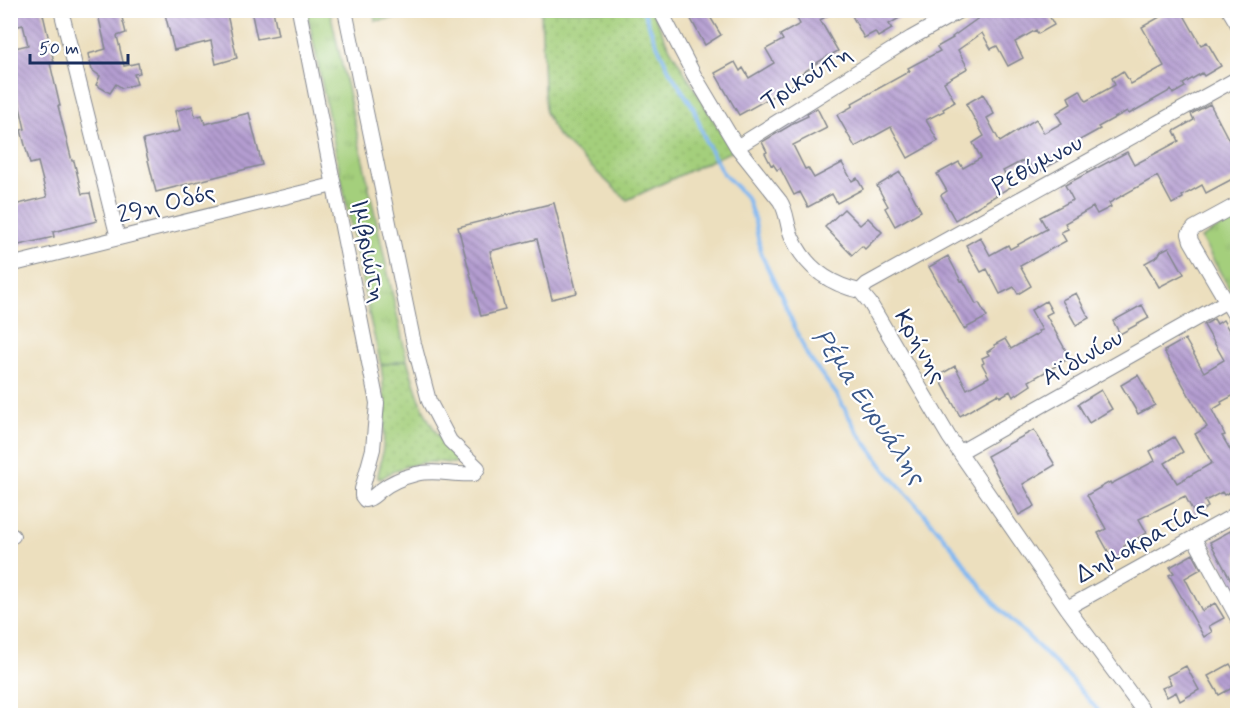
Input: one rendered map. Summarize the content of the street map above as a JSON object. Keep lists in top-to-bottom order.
{
  "streets": {
    "street": [
      "Τρικούπη",
      "Ρεθύμνου",
      "29η Οδός",
      "Ιμβριώτη",
      "Κρήνης",
      "Αϊδινίου",
      "Δημοκρατίας"
    ]
  },
  "crossings": [
    ["Ρεθύμνου", "Κρήνης"],
    ["29η Οδός", "Ιμβριώτη"],
    ["Κρήνης", "Αϊδινίου"],
    ["Κρήνης", "Δημοκρατίας"]
  ],
  "water": ["Ρέμα Ευρυάλης"],
  "scale_bar": "50 m"
}
